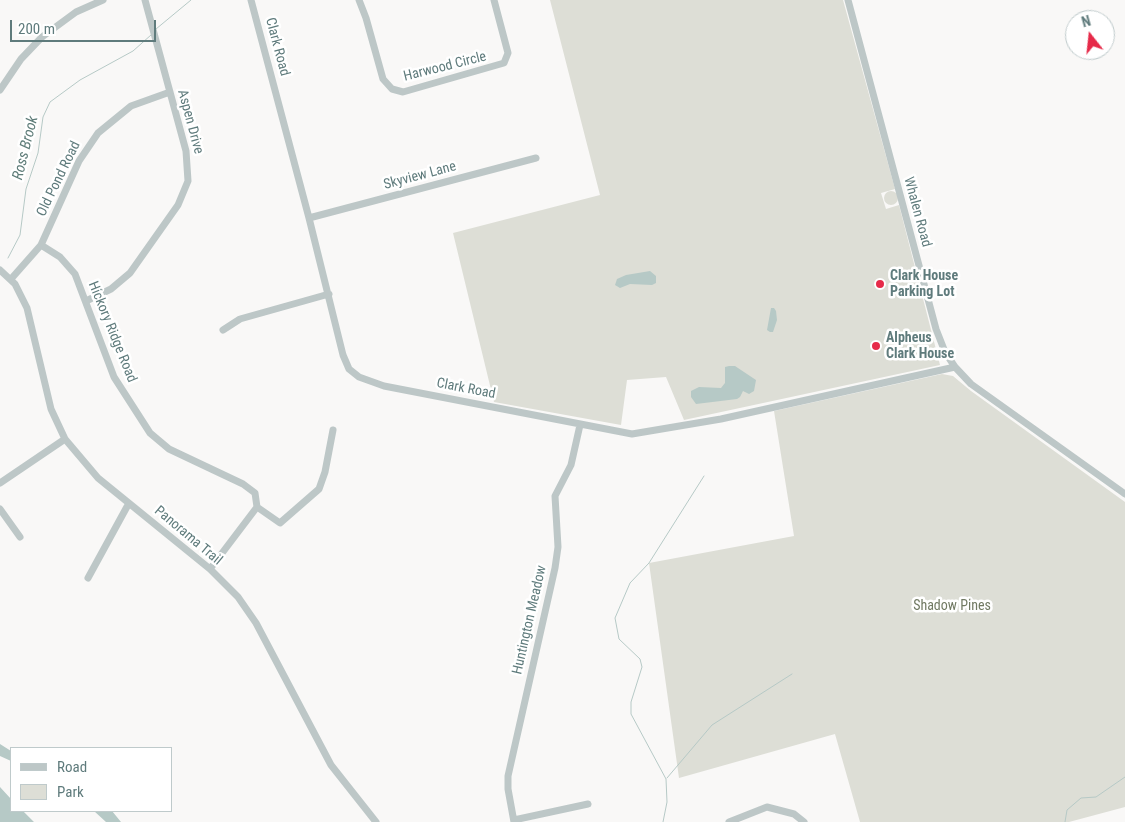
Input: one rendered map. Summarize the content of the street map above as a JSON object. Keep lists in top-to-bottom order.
{
  "streets": {
    "street": [
      "Clark Road",
      "Harwood Circle",
      "Aspen Drive",
      "Skyview Lane",
      "Old Pond Road",
      "Whalen Road",
      "Hickory Ridge Road",
      "Panorama Trail",
      "Huntington Meadow"
    ]
  },
  "crossings": [
    ["Clark Road", "Skyview Lane"],
    ["Clark Road", "Whalen Road"],
    ["Clark Road", "Huntington Meadow"],
    ["Aspen Drive", "Old Pond Road"],
    ["Aspen Drive", "Hickory Ridge Road"],
    ["Old Pond Road", "Hickory Ridge Road"],
    ["Old Pond Road", "Panorama Trail"]
  ],
  "water": ["Ross Brook"],
  "parks": ["Shadow Pines"],
  "places": ["Clark House Parking Lot", "Alpheus Clark House"],
  "legend": ["Road", "Park"],
  "scale_bar": "200 m",
  "north": "top"
}
